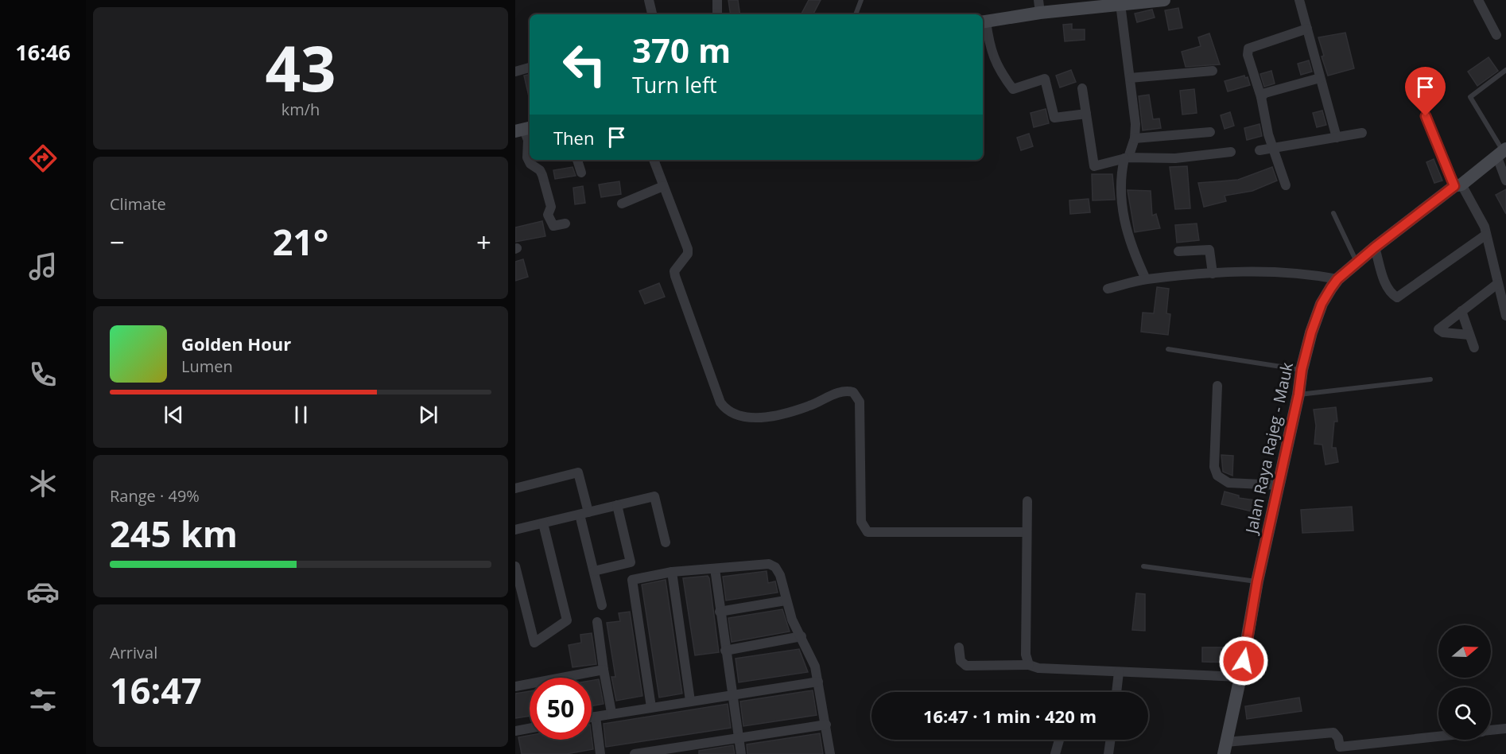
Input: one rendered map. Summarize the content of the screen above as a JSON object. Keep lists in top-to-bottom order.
{
  "streets": {
    "main road": ["Jalan Raya Rajeg - Mauk"]
  },
  "north": "right",
  "page": {
    "tabs": "16:46",
    "tile": [
      ["43", "km/h"],
      "Climate",
      ["Range · 49%", "245 km"],
      ["Arrival", "16:47"]
    ],
    "turn": ["370 m", "Turn left"],
    "then": "Then",
    "heat": ["−", "21°", "+"],
    "song": ["Golden Hour", "Lumen"],
    "limit": "50",
    "trip": "16:47 · 1 min · 420 m"
  }
}
